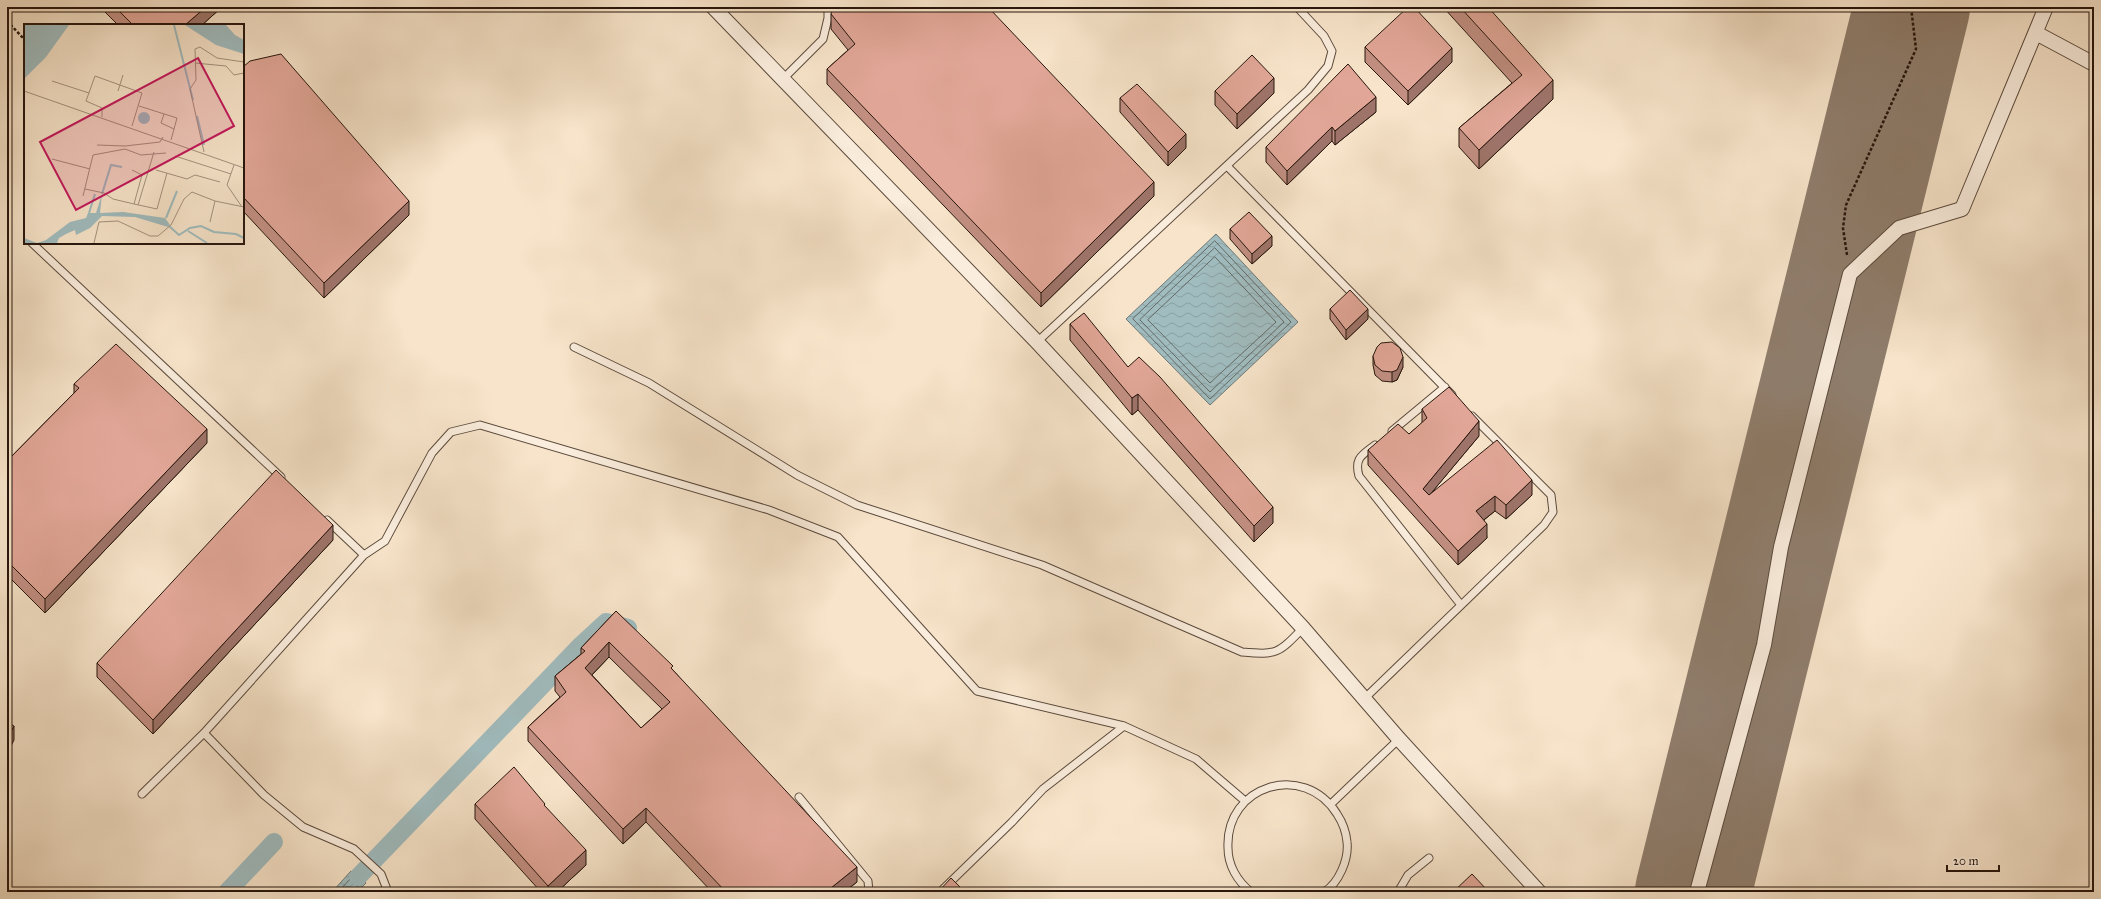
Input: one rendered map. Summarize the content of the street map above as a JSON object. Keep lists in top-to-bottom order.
{
  "scale_bar": "20 m"
}
